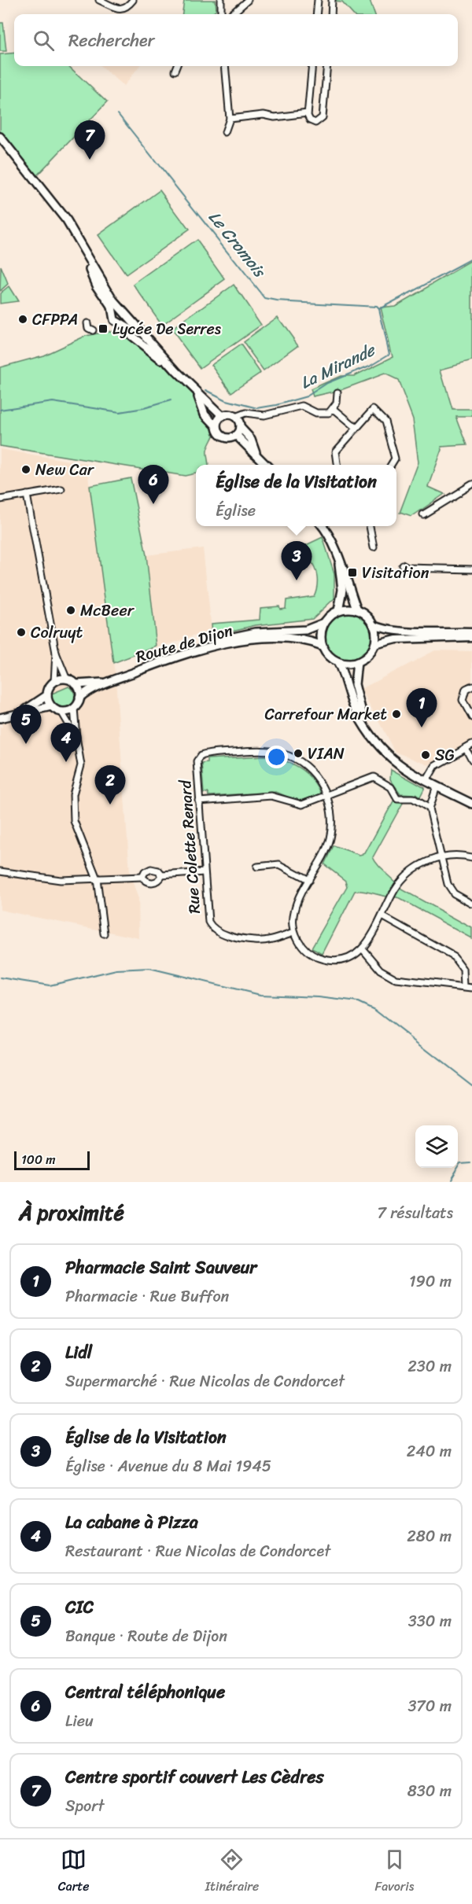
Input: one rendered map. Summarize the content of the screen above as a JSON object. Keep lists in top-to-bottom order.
{
  "streets": {
    "main road": ["Route de Dijon"],
    "street": ["Rue Colette Renard"]
  },
  "water": ["Le Cromois", "La Mirande"],
  "places": {
    "other": [
      "CFPPA",
      "New Car",
      "McBeer",
      "Colruyt",
      "Carrefour Market",
      "VIAN",
      "SG"
    ],
    "transit": ["Lycée De Serres", "Visitation"]
  },
  "scale_bar": "100 m",
  "page": {
    "search": "Rechercher",
    "pins": [
      "7",
      "6",
      "3",
      "1",
      "5",
      "4",
      "2"
    ],
    "popup": ["Église de la Visitation", "Église"],
    "scale": "100 m",
    "heading": ["À proximité", "7 résultats"],
    "list": [
      {
        "mark": "1",
        "name": "Pharmacie Saint Sauveur",
        "note": "Pharmacie · Rue Buffon",
        "value": "190 m"
      },
      {
        "mark": "2",
        "name": "Lidl",
        "note": "Supermarché · Rue Nicolas de Condorcet",
        "value": "230 m"
      },
      {
        "mark": "3",
        "name": "Église de la Visitation",
        "note": "Église · Avenue du 8 Mai 1945",
        "value": "240 m"
      },
      {
        "mark": "4",
        "name": "La cabane à Pizza",
        "note": "Restaurant · Rue Nicolas de Condorcet",
        "value": "280 m"
      },
      {
        "mark": "5",
        "name": "CIC",
        "note": "Banque · Route de Dijon",
        "value": "330 m"
      },
      {
        "mark": "6",
        "name": "Central téléphonique",
        "note": "Lieu",
        "value": "370 m"
      },
      {
        "mark": "7",
        "name": "Centre sportif couvert Les Cèdres",
        "note": "Sport",
        "value": "830 m"
      }
    ],
    "nav": ["Carte", "Itinéraire", "Favoris"]
  }
}
